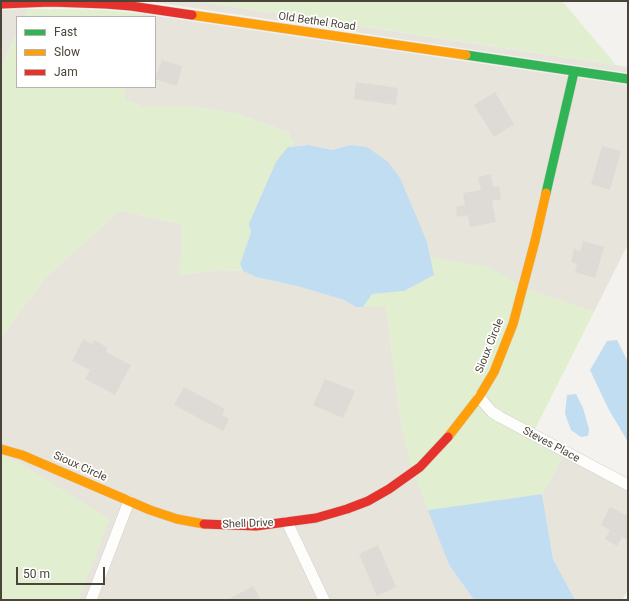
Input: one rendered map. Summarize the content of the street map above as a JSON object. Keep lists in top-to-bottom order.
{
  "streets": {
    "street": [
      "Old Bethel Road",
      "Sioux Circle",
      "Steves Place",
      "Shell Drive"
    ]
  },
  "crossings": [
    ["Old Bethel Road", "Sioux Circle"],
    ["Sioux Circle", "Steves Place"],
    ["Sioux Circle", "Shell Drive"]
  ],
  "legend": ["Fast", "Slow", "Jam"],
  "scale_bar": "50 m"
}
